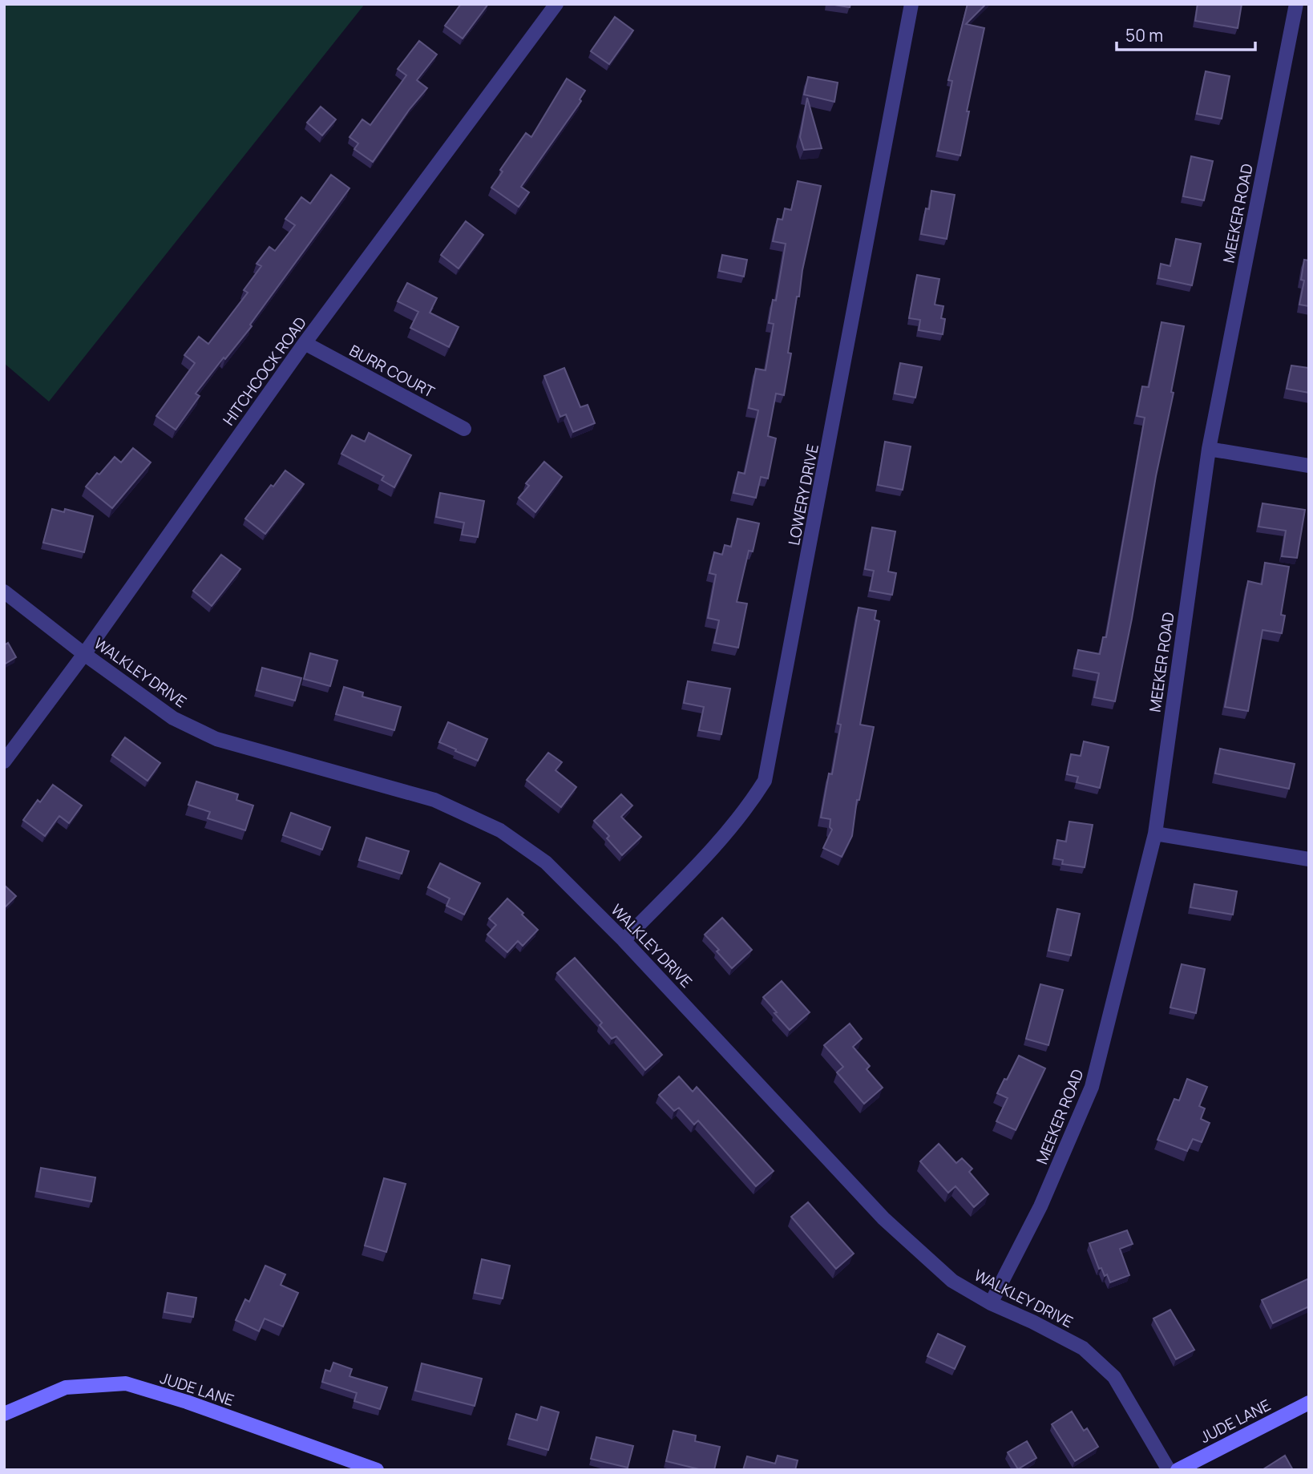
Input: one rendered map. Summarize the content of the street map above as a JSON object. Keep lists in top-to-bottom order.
{
  "streets": {
    "street": [
      "MEEKER ROAD",
      "HITCHCOCK ROAD",
      "BURR COURT",
      "LOWERY DRIVE",
      "WALKLEY DRIVE",
      "JUDE LANE"
    ]
  },
  "crossings": [
    ["MEEKER ROAD", "WALKLEY DRIVE"],
    ["HITCHCOCK ROAD", "BURR COURT"],
    ["HITCHCOCK ROAD", "WALKLEY DRIVE"],
    ["LOWERY DRIVE", "WALKLEY DRIVE"]
  ],
  "scale_bar": "50 m"
}
